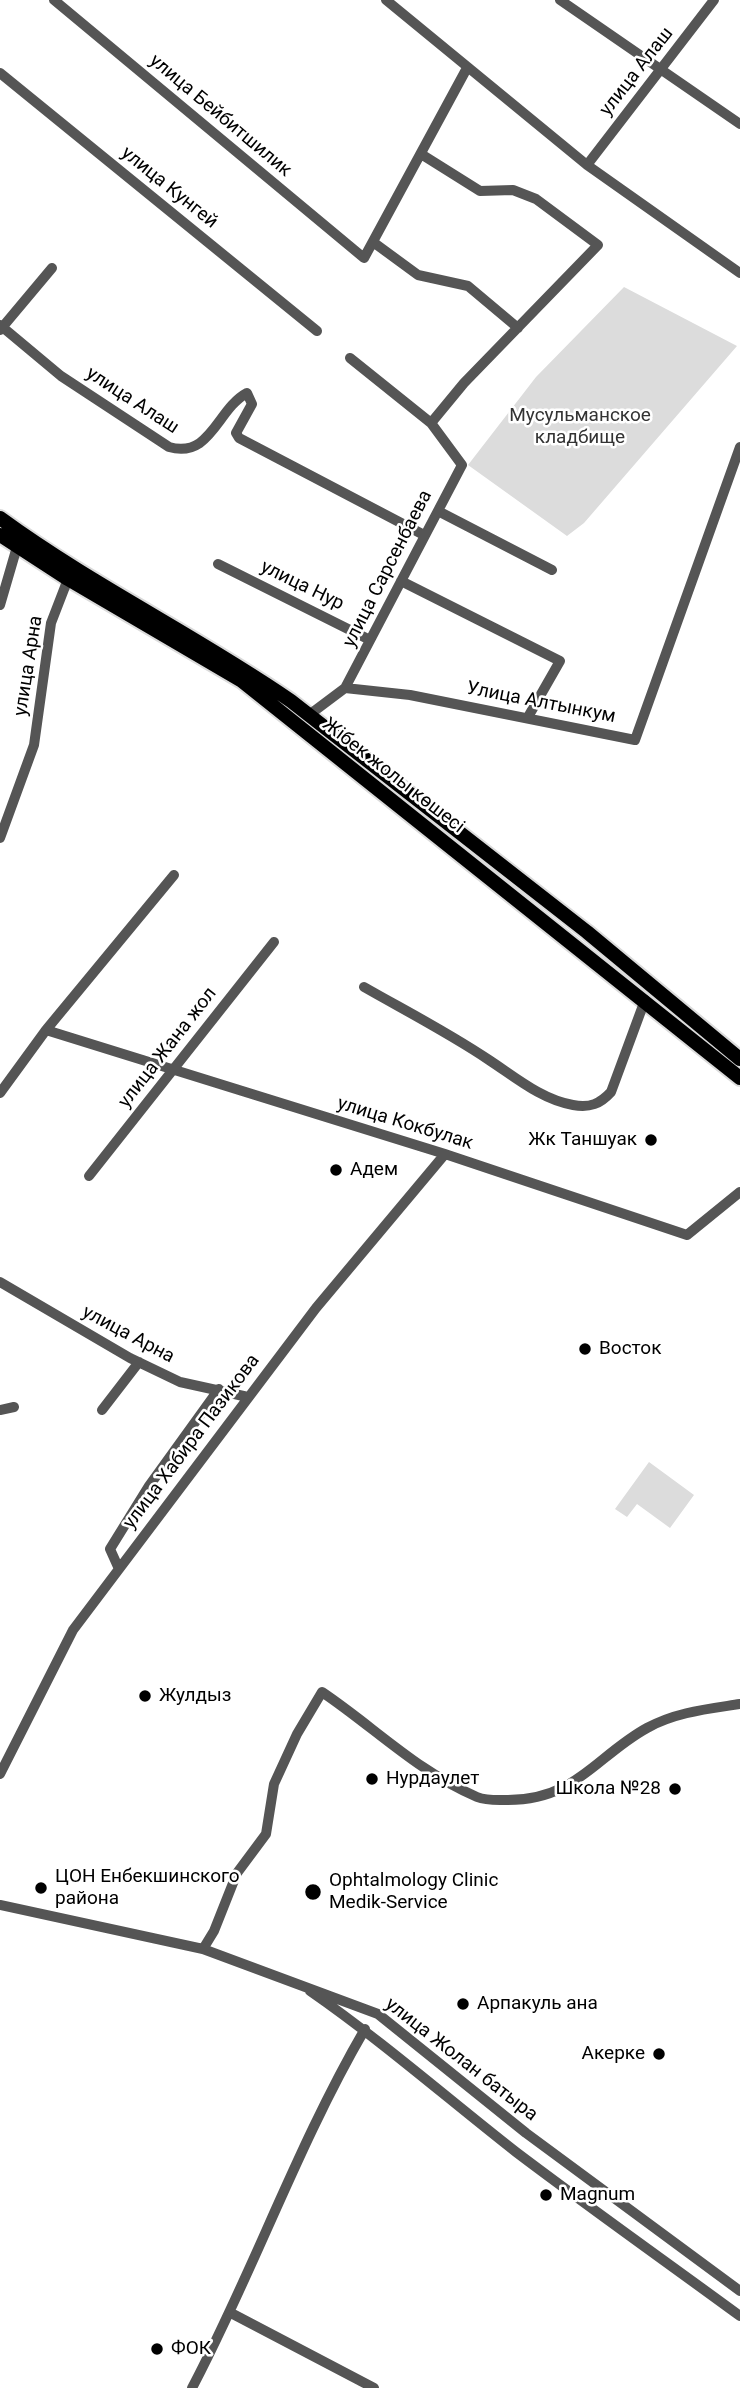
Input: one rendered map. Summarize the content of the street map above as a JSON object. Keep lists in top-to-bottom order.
{
  "streets": {
    "main road": ["Жібек жолы көшесі"],
    "street": [
      "улица Алаш",
      "улица Бейбитшилик",
      "улица Кунгей",
      "улица Сарсенбаева",
      "улица Нур",
      "улица Арна",
      "Улица Алтынкум",
      "улица Жана жол",
      "улица Кокбулак",
      "улица Хабира Пазикова",
      "улица Жолан батыра"
    ]
  },
  "crossings": [
    ["улица Алаш", "улица Сарсенбаева"],
    ["улица Сарсенбаева", "улица Нур"],
    ["улица Сарсенбаева", "Улица Алтынкум"],
    ["улица Арна", "Жібек жолы көшесі"],
    ["улица Арна", "улица Хабира Пазикова"],
    ["улица Жана жол", "улица Кокбулак"],
    ["улица Кокбулак", "улица Хабира Пазикова"]
  ],
  "parks": ["Мусульманское кладбище"],
  "places": [
    "Жк Таншуак",
    "Адем",
    "Восток",
    "Жулдыз",
    "Нурдаулет",
    "Школа №28",
    "ЦОН Енбекшинского района",
    "Ophtalmology Clinic Medik-Service",
    "Арпакуль ана",
    "Акерке",
    "Magnum",
    "ФОК"
  ]
}
